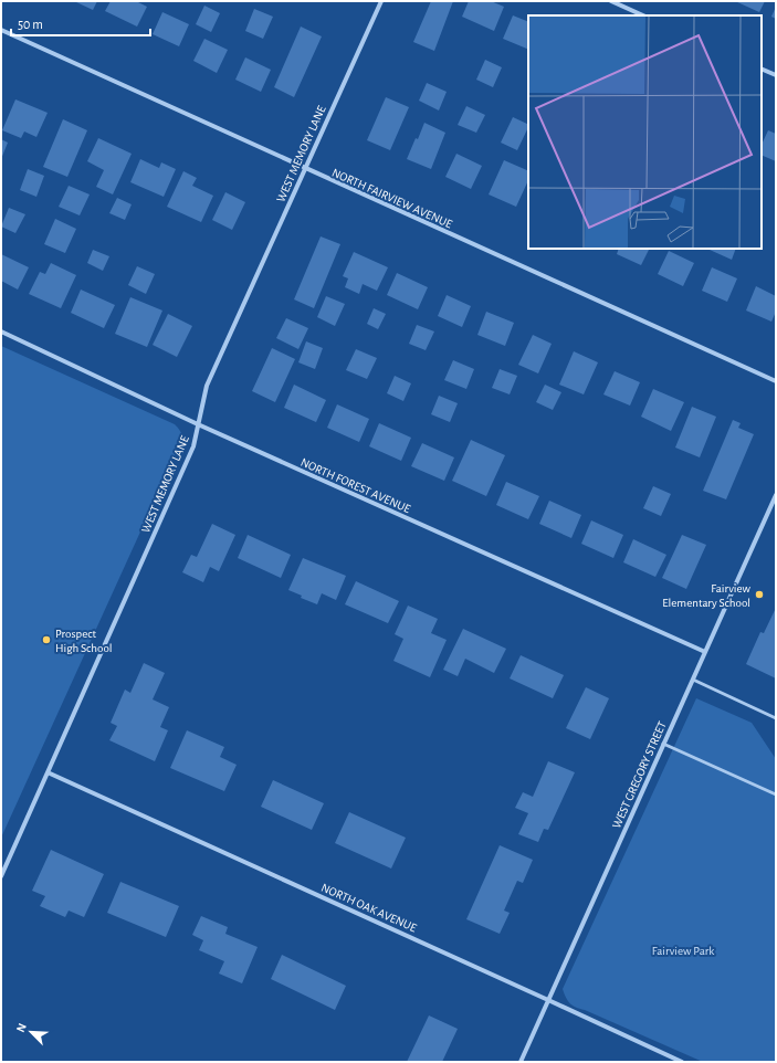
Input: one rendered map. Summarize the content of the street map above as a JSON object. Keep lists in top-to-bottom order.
{
  "streets": {
    "street": [
      "WEST MEMORY LANE",
      "NORTH FAIRVIEW AVENUE",
      "NORTH FOREST AVENUE",
      "WEST GREGORY STREET",
      "NORTH OAK AVENUE"
    ]
  },
  "crossings": [
    ["WEST MEMORY LANE", "NORTH FAIRVIEW AVENUE"],
    ["WEST MEMORY LANE", "NORTH FOREST AVENUE"],
    ["WEST MEMORY LANE", "NORTH OAK AVENUE"],
    ["NORTH FOREST AVENUE", "WEST GREGORY STREET"],
    ["WEST GREGORY STREET", "NORTH OAK AVENUE"]
  ],
  "parks": ["Fairview Park"],
  "places": ["Fairview Elementary School", "Prospect High School"],
  "scale_bar": "50 m",
  "north": "top left"
}
